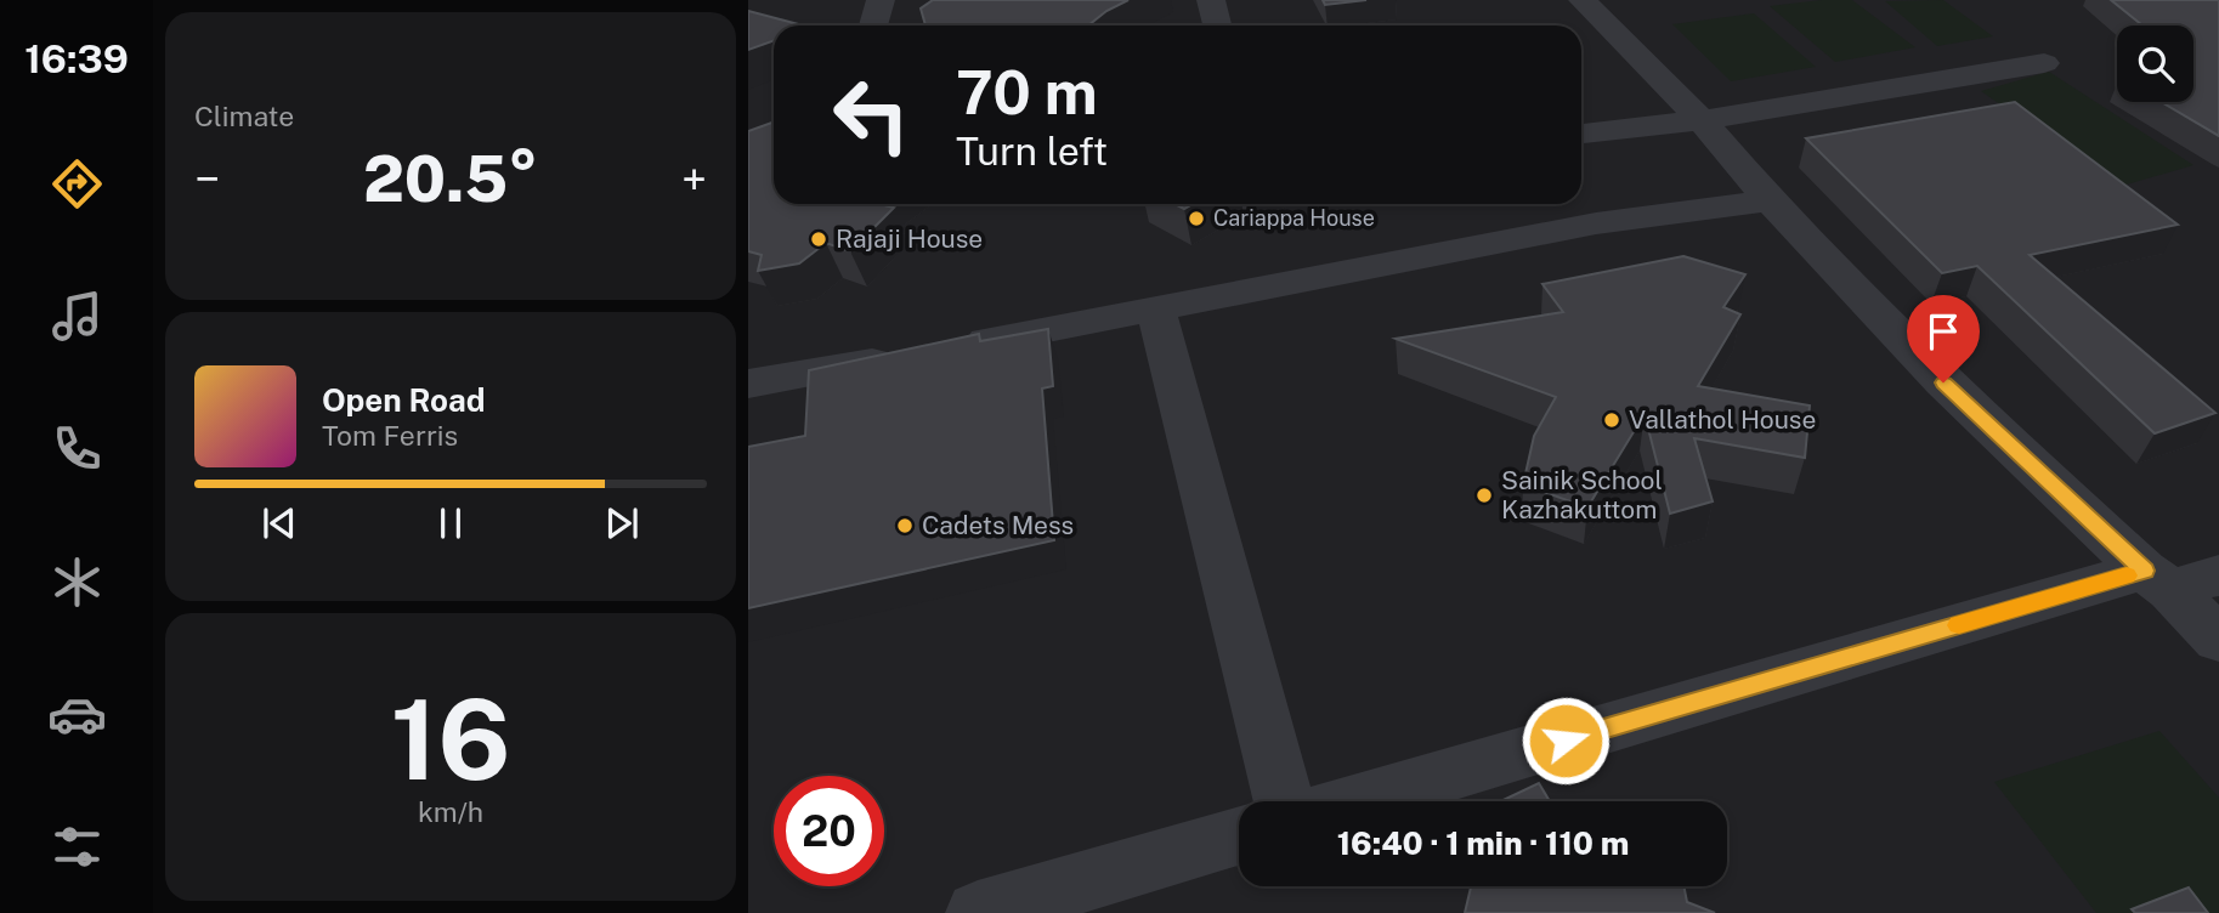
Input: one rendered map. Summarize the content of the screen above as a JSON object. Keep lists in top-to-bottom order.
{
  "places": [
    "Cariappa House",
    "Rajaji House",
    "Vallathol House",
    "Sainik School Kazhakuttom",
    "Cadets Mess"
  ],
  "page": {
    "tabs": "16:39",
    "tile": [
      "Climate",
      ["16", "km/h"]
    ],
    "turn": ["70 m", "Turn left"],
    "heat": ["−", "20.5°", "+"],
    "song": ["Open Road", "Tom Ferris"],
    "limit": "20",
    "trip": "16:40 · 1 min · 110 m"
  }
}
